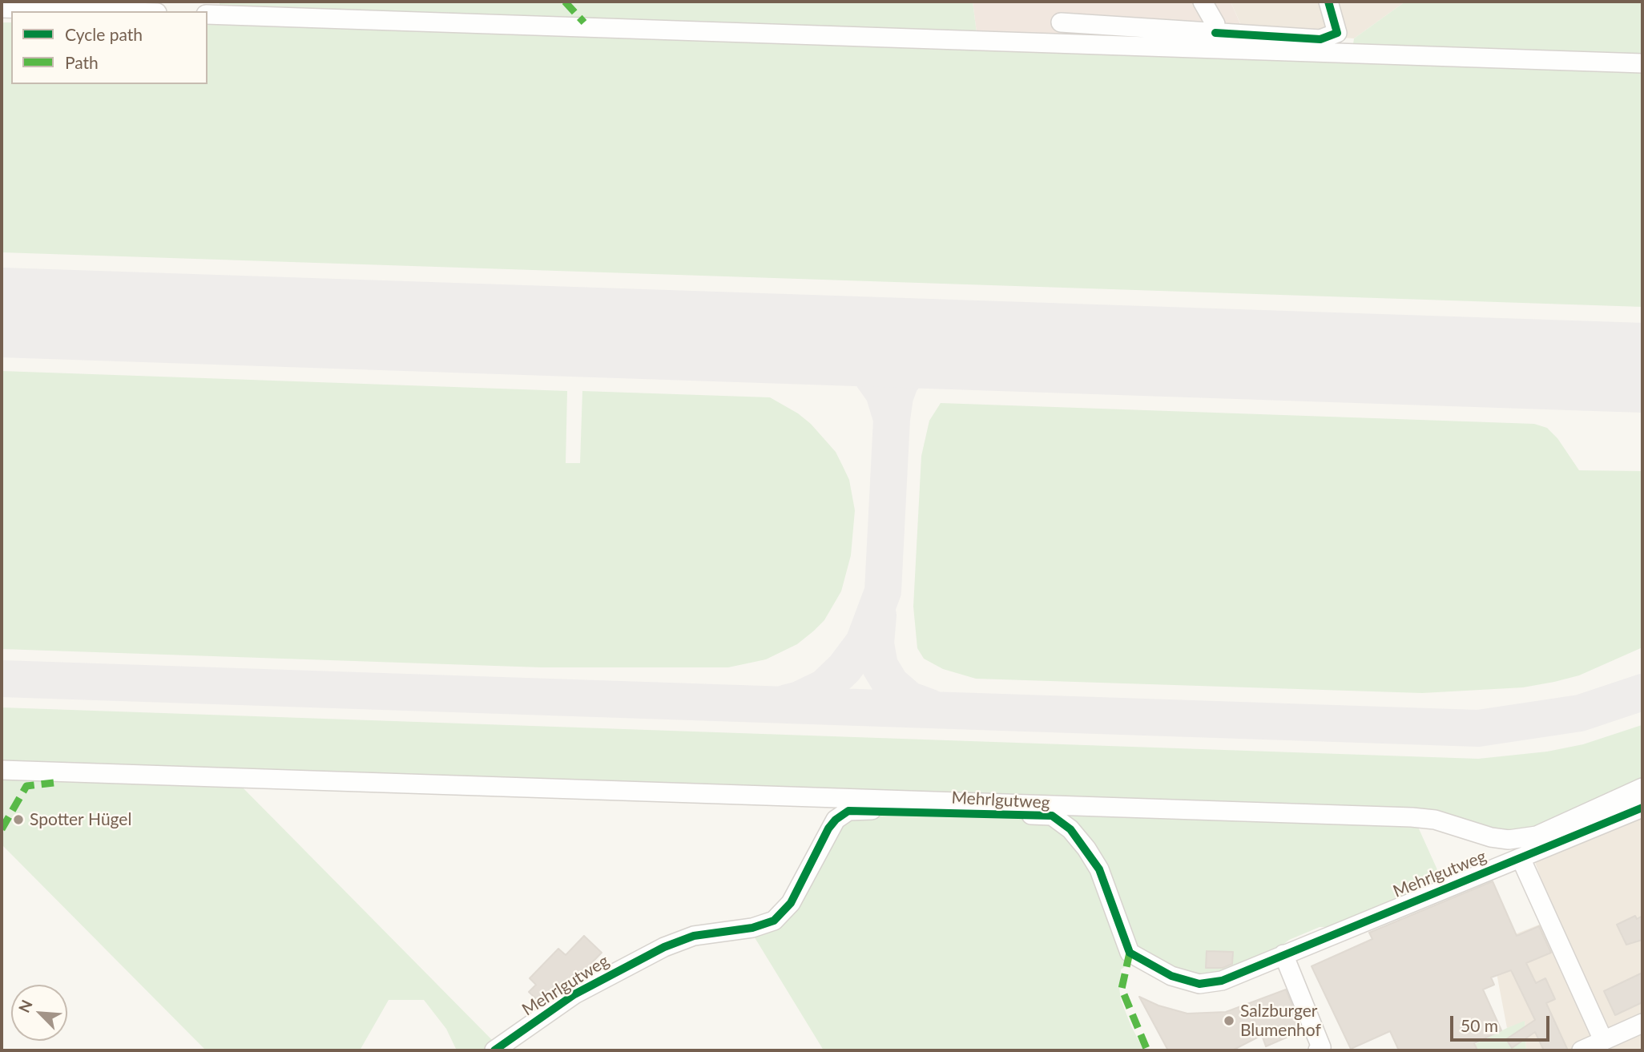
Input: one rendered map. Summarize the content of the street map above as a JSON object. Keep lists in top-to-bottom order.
{
  "streets": {
    "street": ["Mehrlgutweg"]
  },
  "places": ["Spotter Hügel", "Salzburger Blumenhof"],
  "legend": ["Cycle path", "Path"],
  "scale_bar": "50 m",
  "north": "top left"
}
